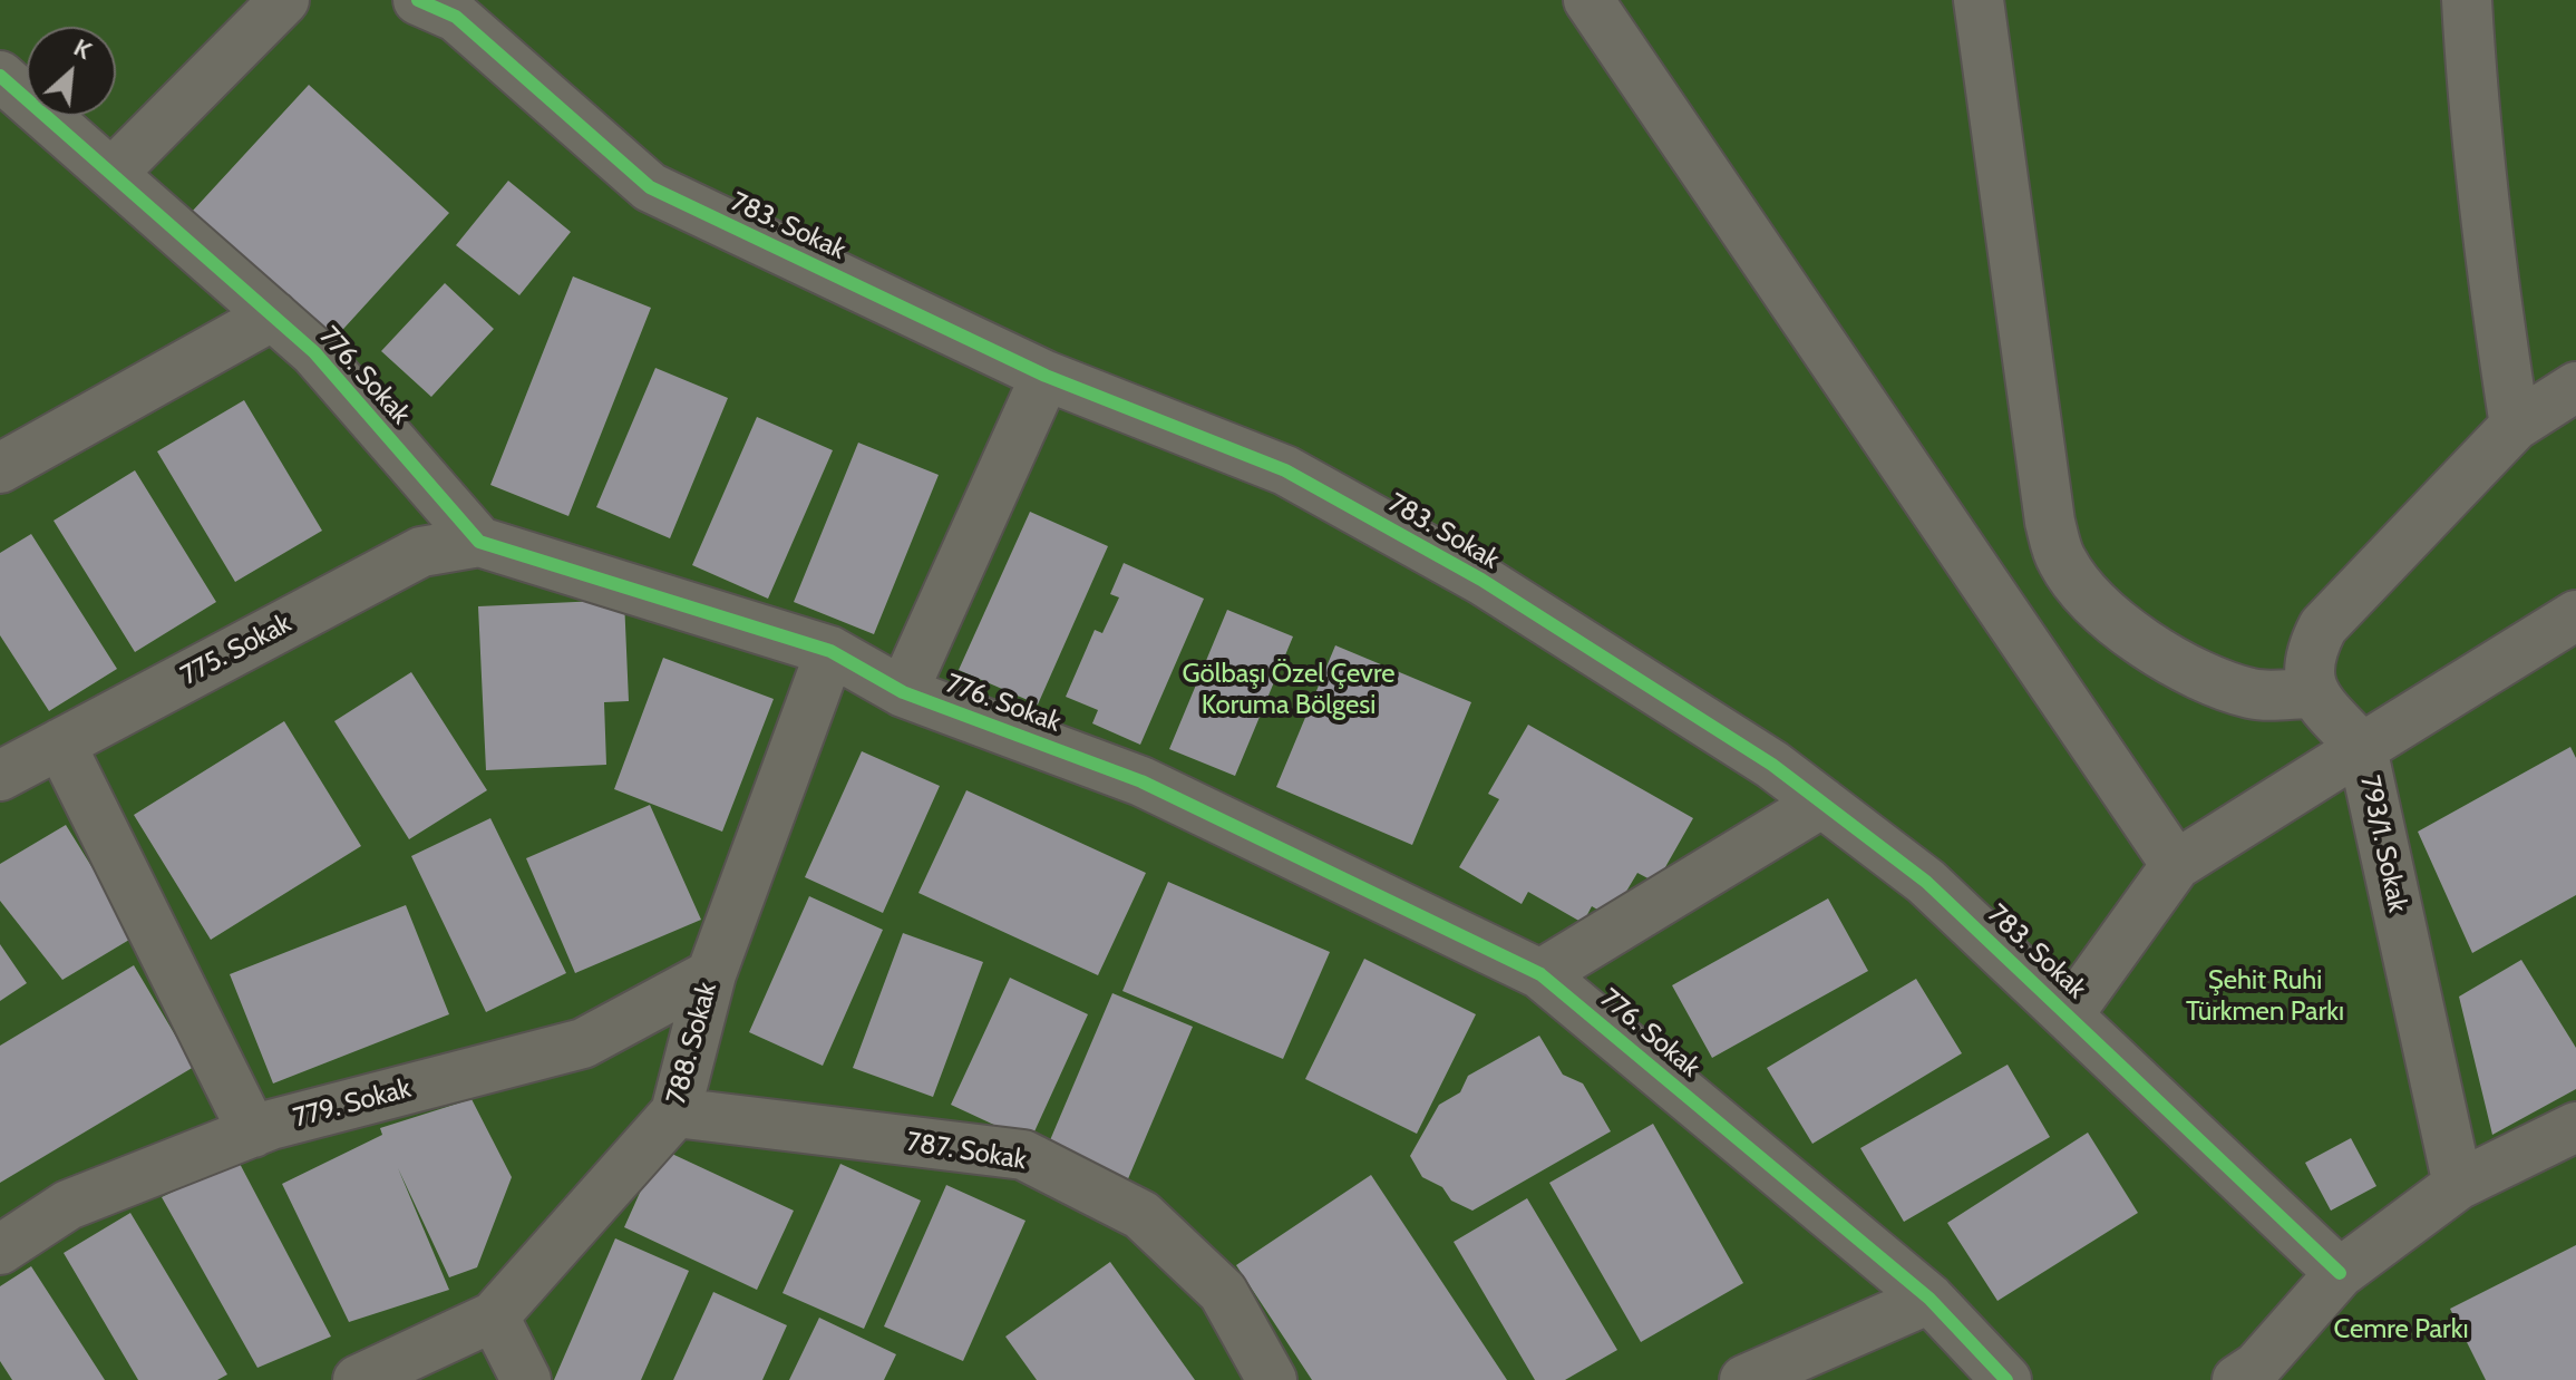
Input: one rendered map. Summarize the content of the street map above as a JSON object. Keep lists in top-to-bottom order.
{
  "streets": {
    "street": [
      "783. Sokak",
      "776. Sokak",
      "775. Sokak",
      "793/1. Sokak",
      "788. Sokak",
      "779. Sokak",
      "787. Sokak"
    ]
  },
  "crossings": [
    ["776. Sokak", "775. Sokak"],
    ["776. Sokak", "788. Sokak"],
    ["788. Sokak", "779. Sokak"],
    ["788. Sokak", "787. Sokak"]
  ],
  "parks": ["Gölbaşı Özel Çevre Koruma Bölgesi", "Şehit Ruhi Türkmen Parkı", "Cemre Parkı"],
  "north": "top right"
}
